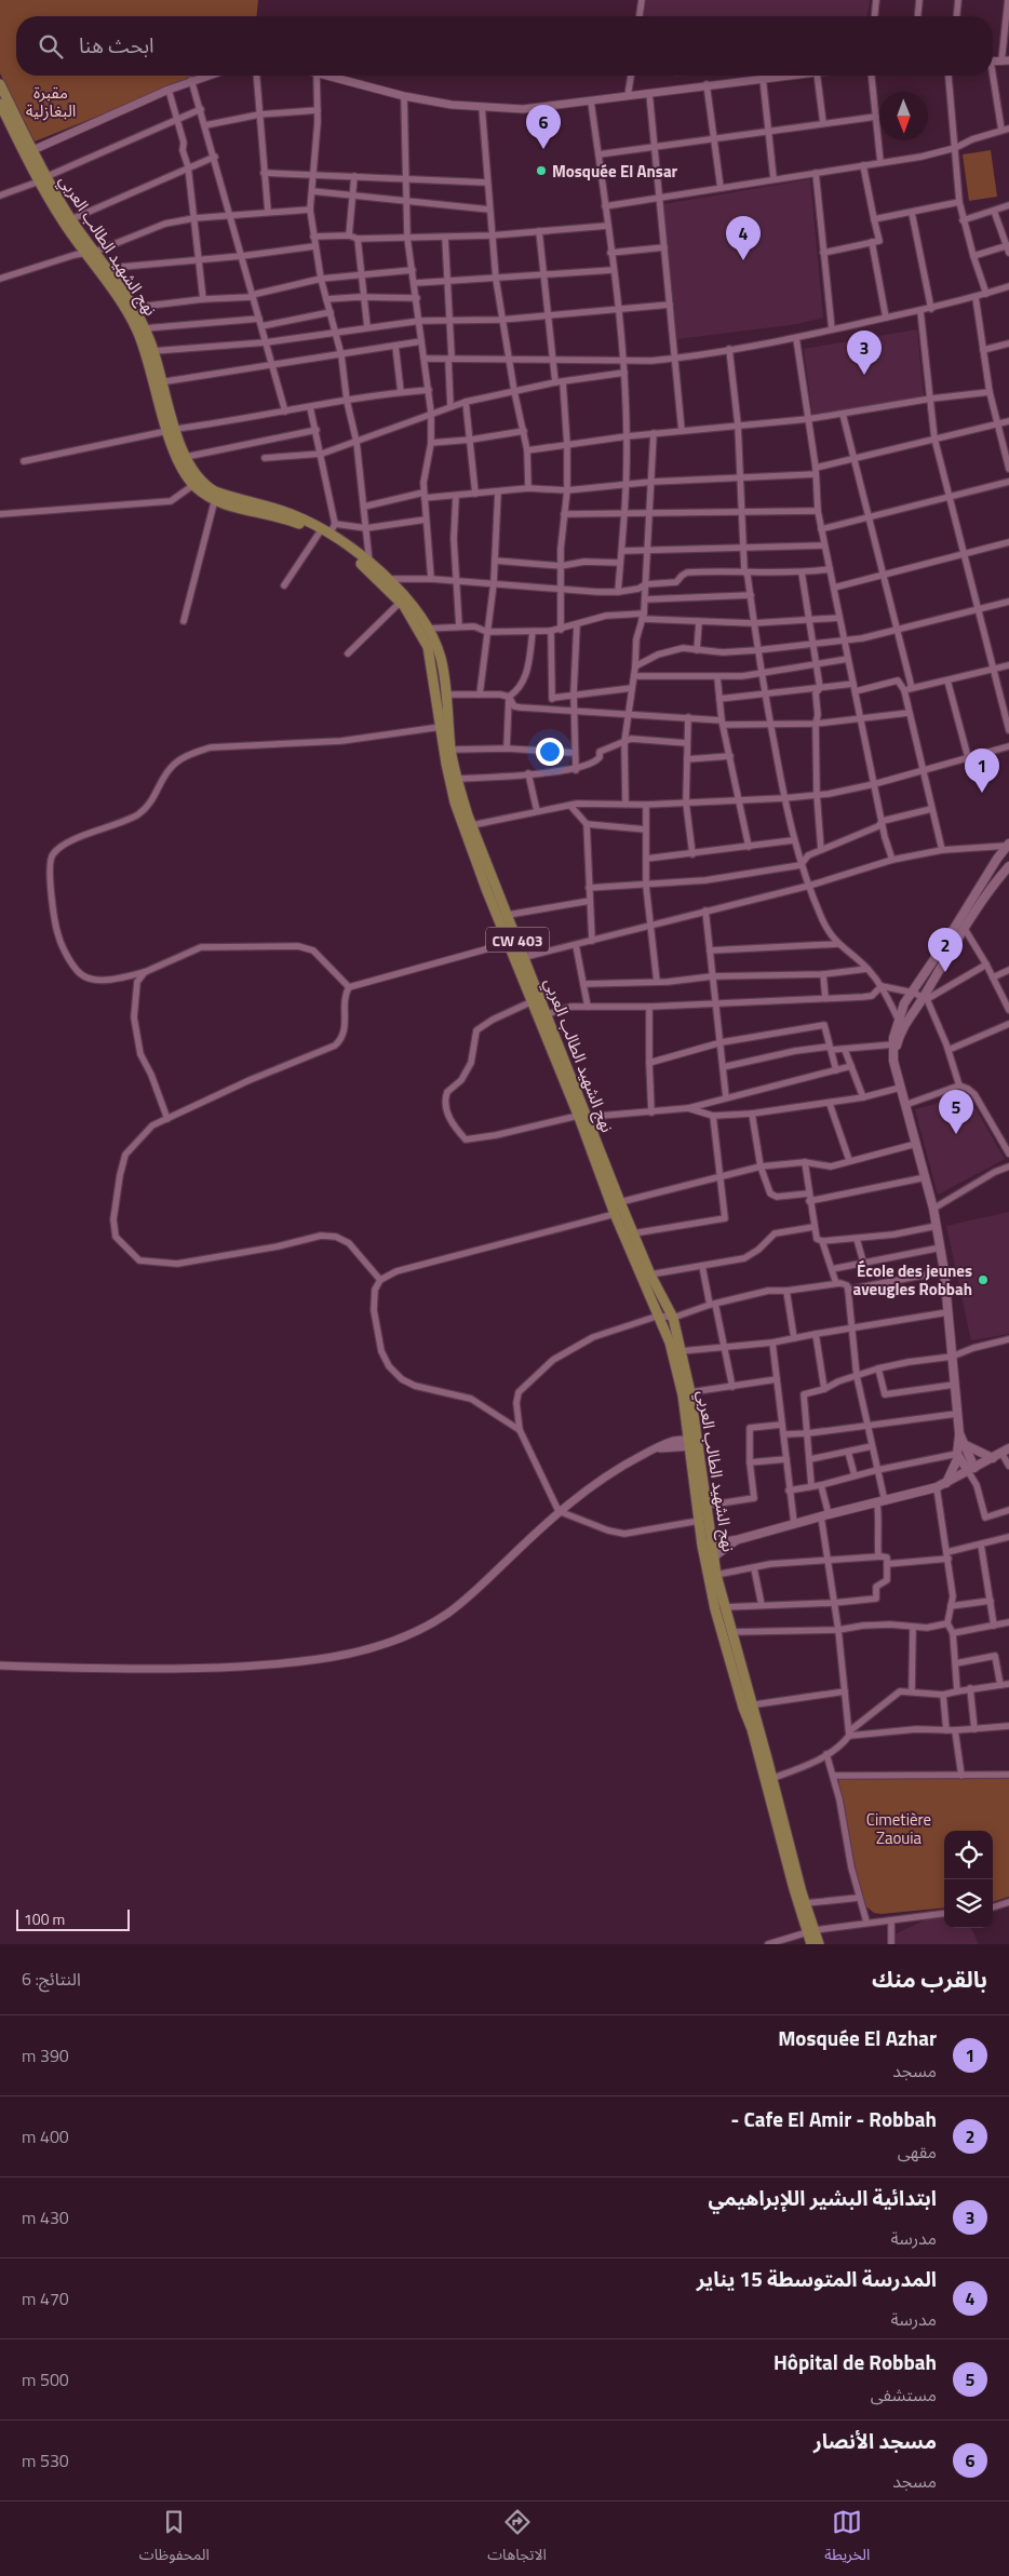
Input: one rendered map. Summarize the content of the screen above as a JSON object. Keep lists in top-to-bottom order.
{
  "streets": {
    "main road": ["نهج الشهيد الطالب العربي", "CW 403"]
  },
  "parks": ["مقبرة البغازلية", "Cimetière Zaouia"],
  "places": ["Mosquée El Ansar", "École des jeunes aveugles Robbah"],
  "scale_bar": "100 m",
  "north": "bottom",
  "page": {
    "search": "ابحث هنا",
    "pins": [
      "6",
      "4",
      "3",
      "1",
      "2",
      "5"
    ],
    "scale": "100 m",
    "heading": ["بالقرب منك", "النتائج: 6"],
    "list": [
      {
        "mark": "1",
        "name": "Mosquée El Azhar",
        "note": "مسجد",
        "value": "390 m"
      },
      {
        "mark": "2",
        "name": "Cafe El Amir - Robbah -",
        "note": "مقهى",
        "value": "400 m"
      },
      {
        "mark": "3",
        "name": "ابتدائية البشير اللإبراهيمي",
        "note": "مدرسة",
        "value": "430 m"
      },
      {
        "mark": "4",
        "name": "المدرسة المتوسطة 15 يناير",
        "note": "مدرسة",
        "value": "470 m"
      },
      {
        "mark": "5",
        "name": "Hôpital de Robbah",
        "note": "مستشفى",
        "value": "500 m"
      },
      {
        "mark": "6",
        "name": "مسجد الأنصار",
        "note": "مسجد",
        "value": "530 m"
      }
    ],
    "nav": ["الخريطة", "الاتجاهات", "المحفوظات"]
  }
}
